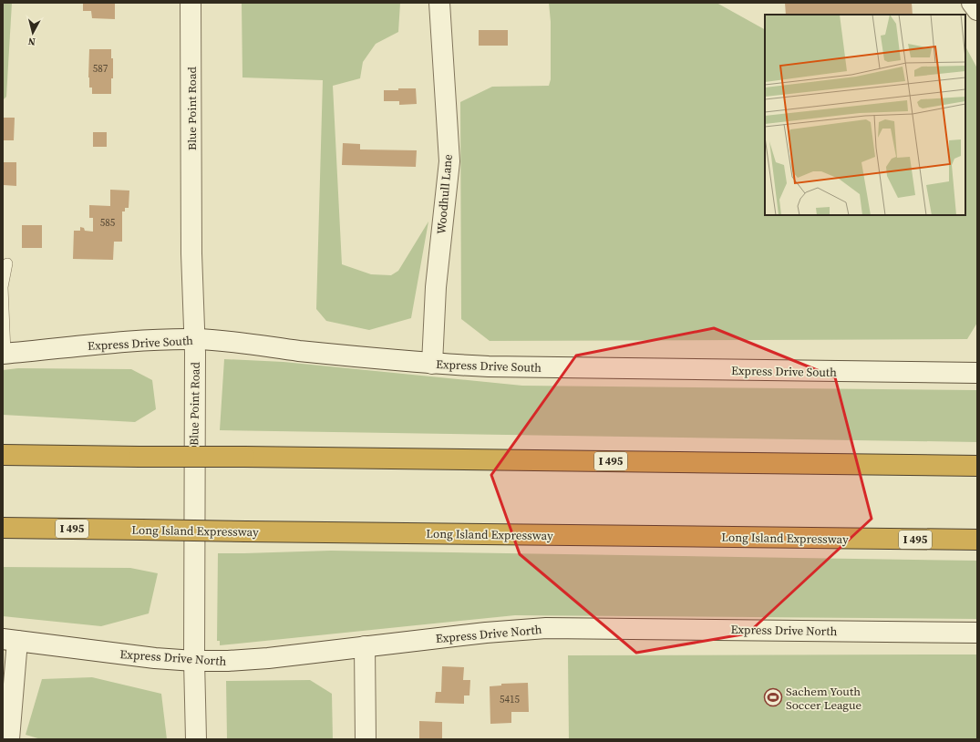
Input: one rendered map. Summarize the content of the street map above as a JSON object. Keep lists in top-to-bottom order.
{
  "streets": {
    "highway": ["I 495", "Long Island Expressway"],
    "main road": [
      "Blue Point Road",
      "Woodhull Lane",
      "Express Drive South",
      "Express Drive North"
    ]
  },
  "crossings": [
    ["Blue Point Road", "Express Drive South"],
    ["Blue Point Road", "Express Drive North"],
    ["Woodhull Lane", "Express Drive South"]
  ],
  "places": {
    "sports": ["Sachem Youth Soccer League"]
  },
  "house_numbers": ["587", "585", "5415"],
  "north": "bottom"
}
